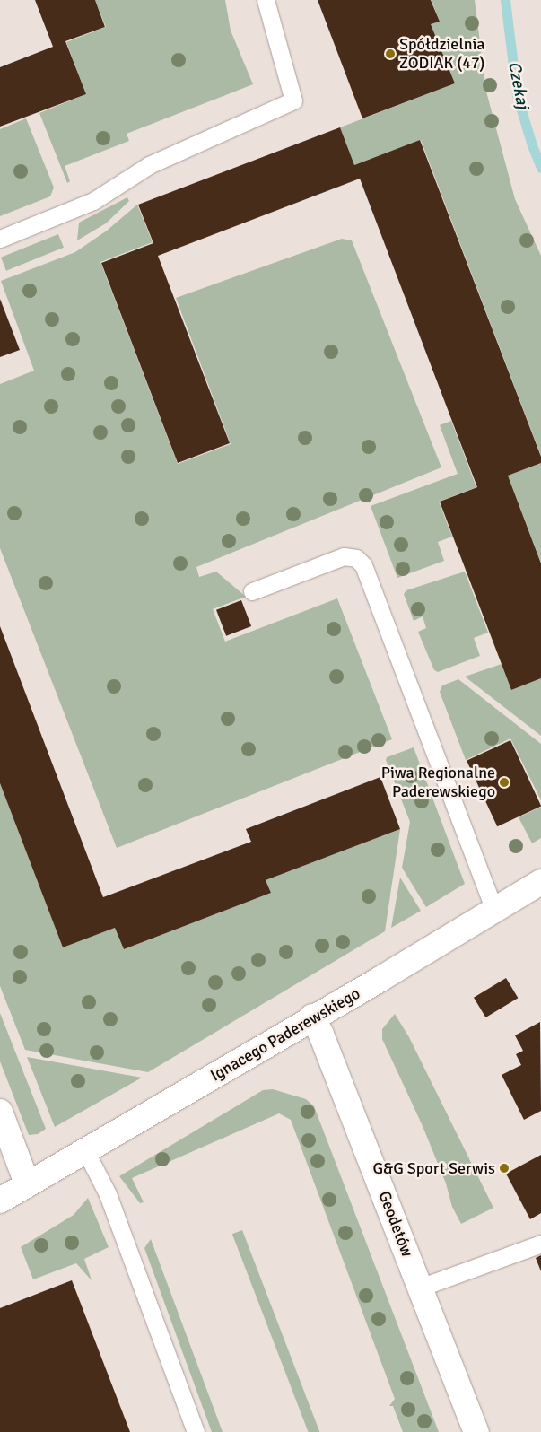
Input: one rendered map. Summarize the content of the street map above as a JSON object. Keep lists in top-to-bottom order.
{
  "streets": {
    "street": ["Ignacego Paderewskiego", "Geodetów"]
  },
  "crossings": [
    ["Ignacego Paderewskiego", "Geodetów"]
  ],
  "water": ["Czekaj"],
  "places": ["Spółdzielnia ZODIAK (47)", "Piwa Regionalne Paderewskiego", "G&G Sport Serwis"]
}
